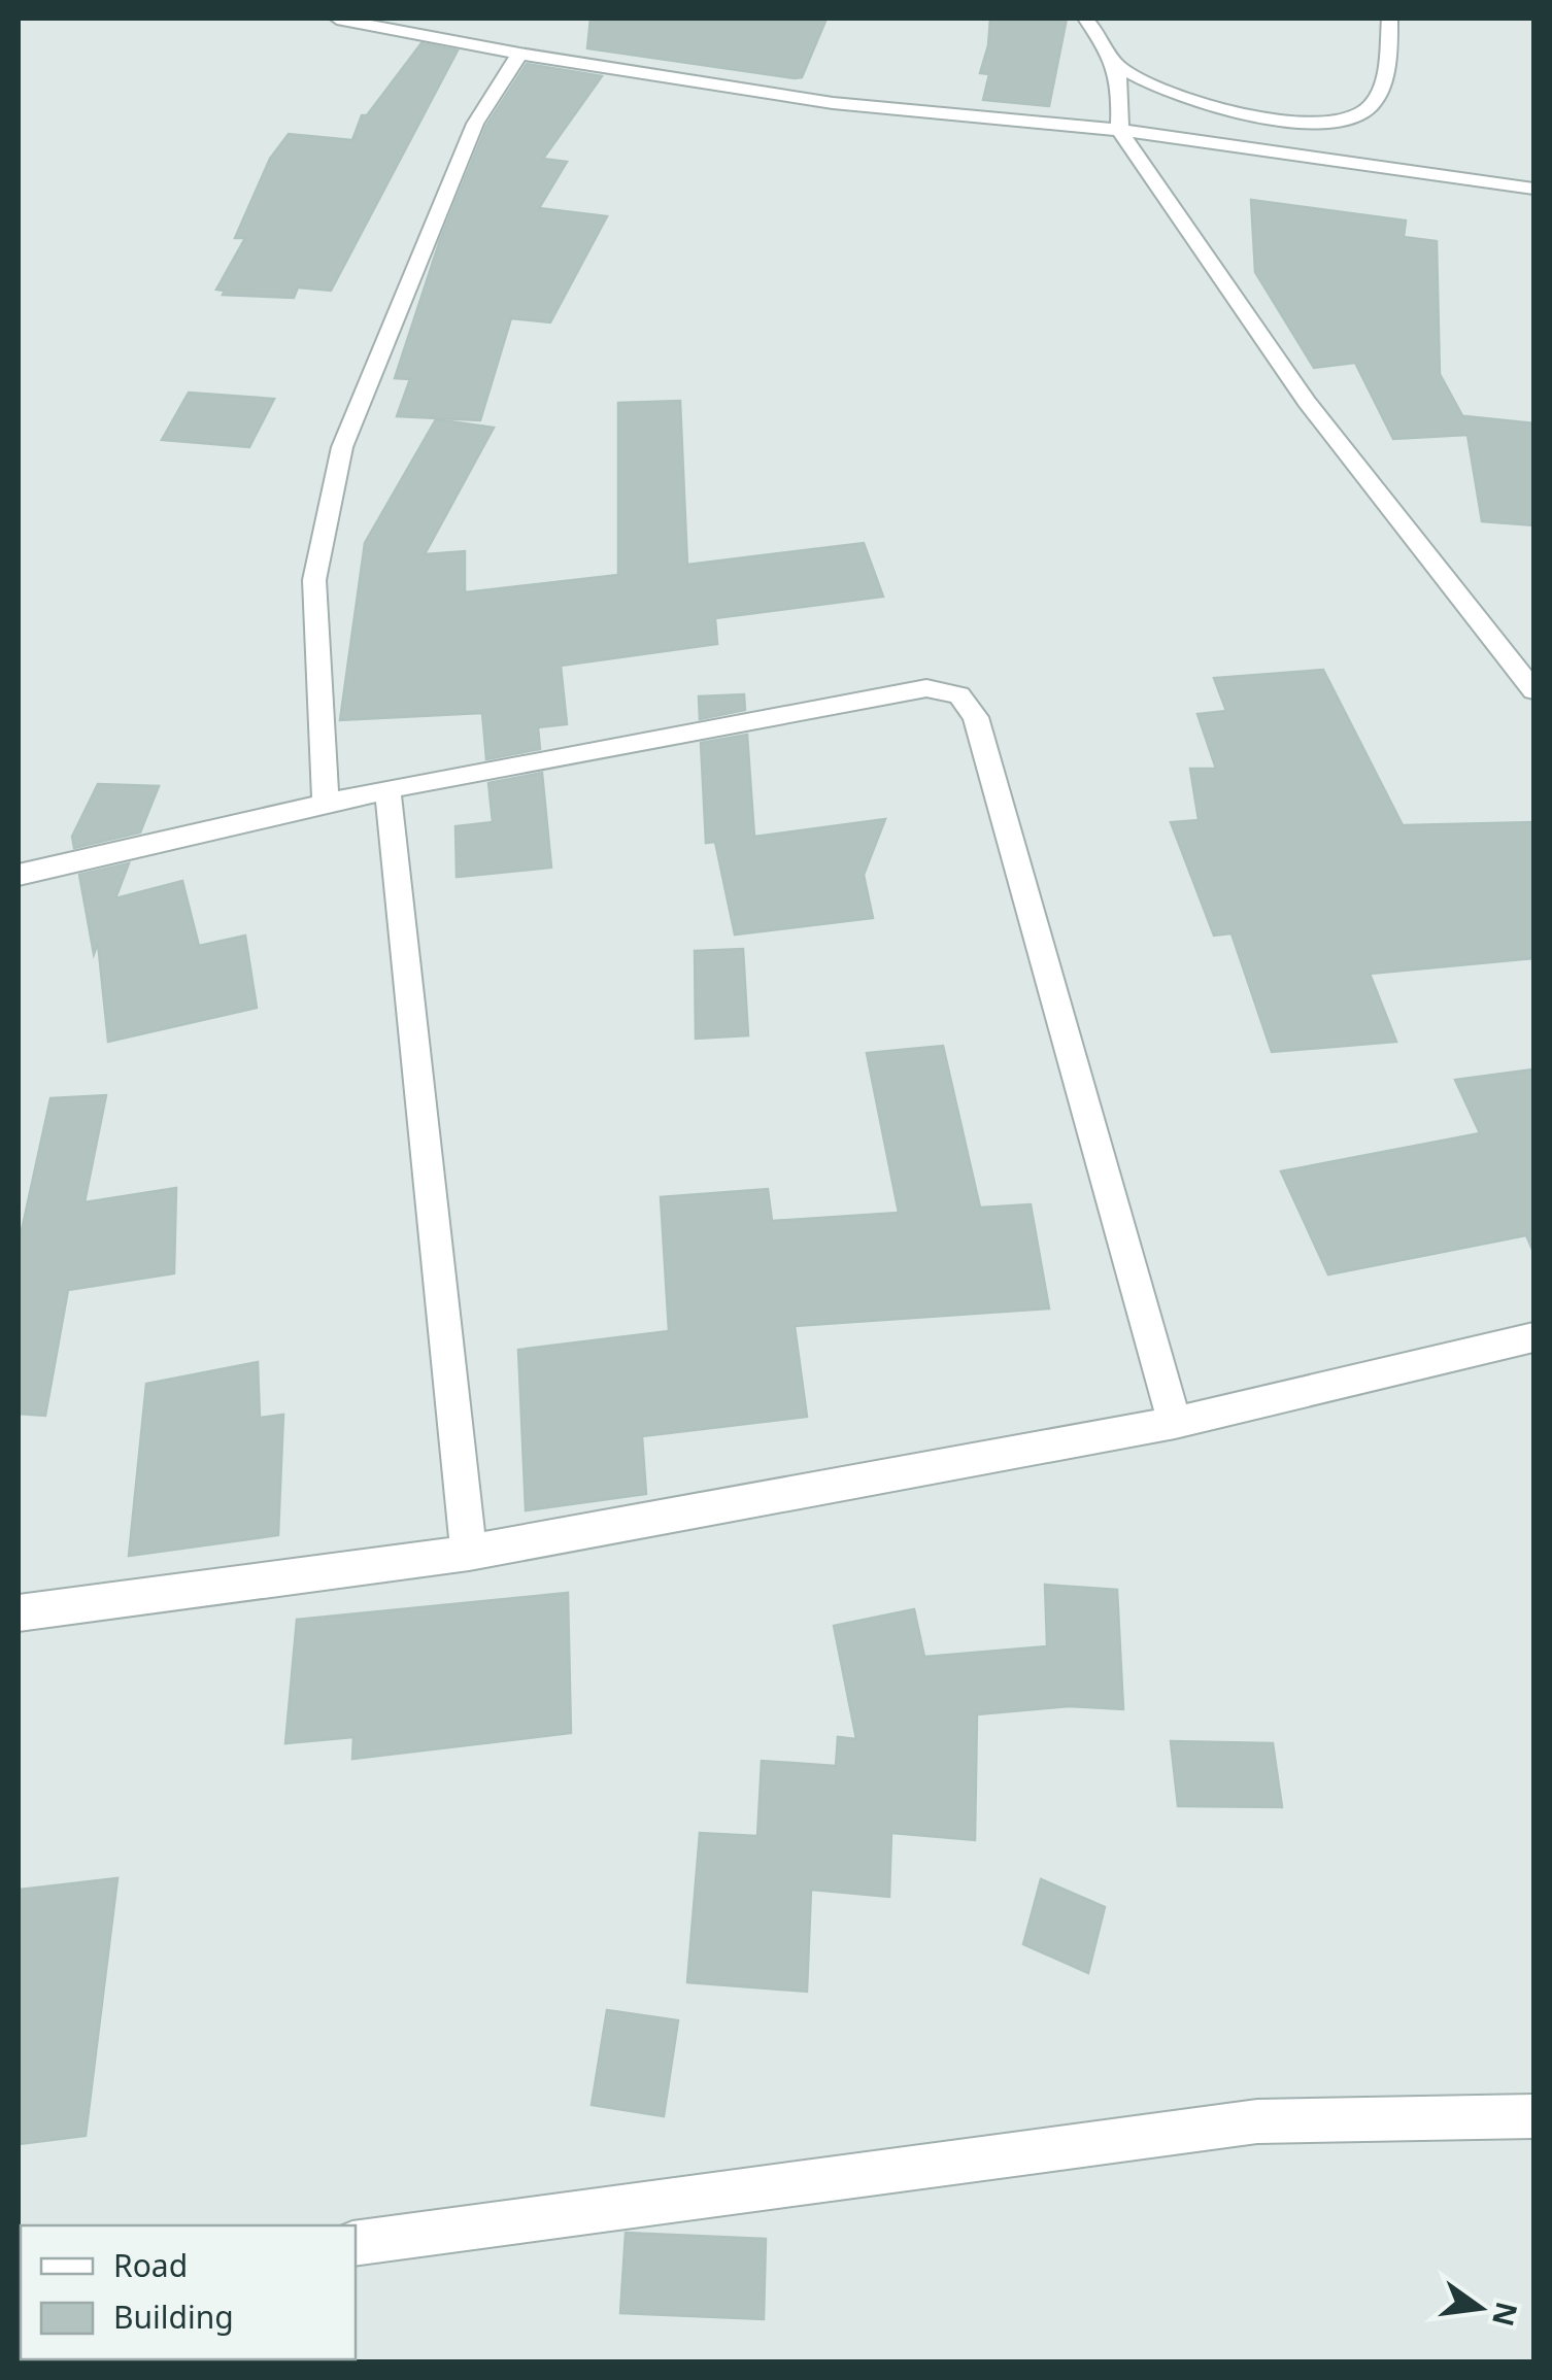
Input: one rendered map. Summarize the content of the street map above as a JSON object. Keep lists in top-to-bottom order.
{
  "legend": ["Road", "Building"],
  "north": "right"
}
